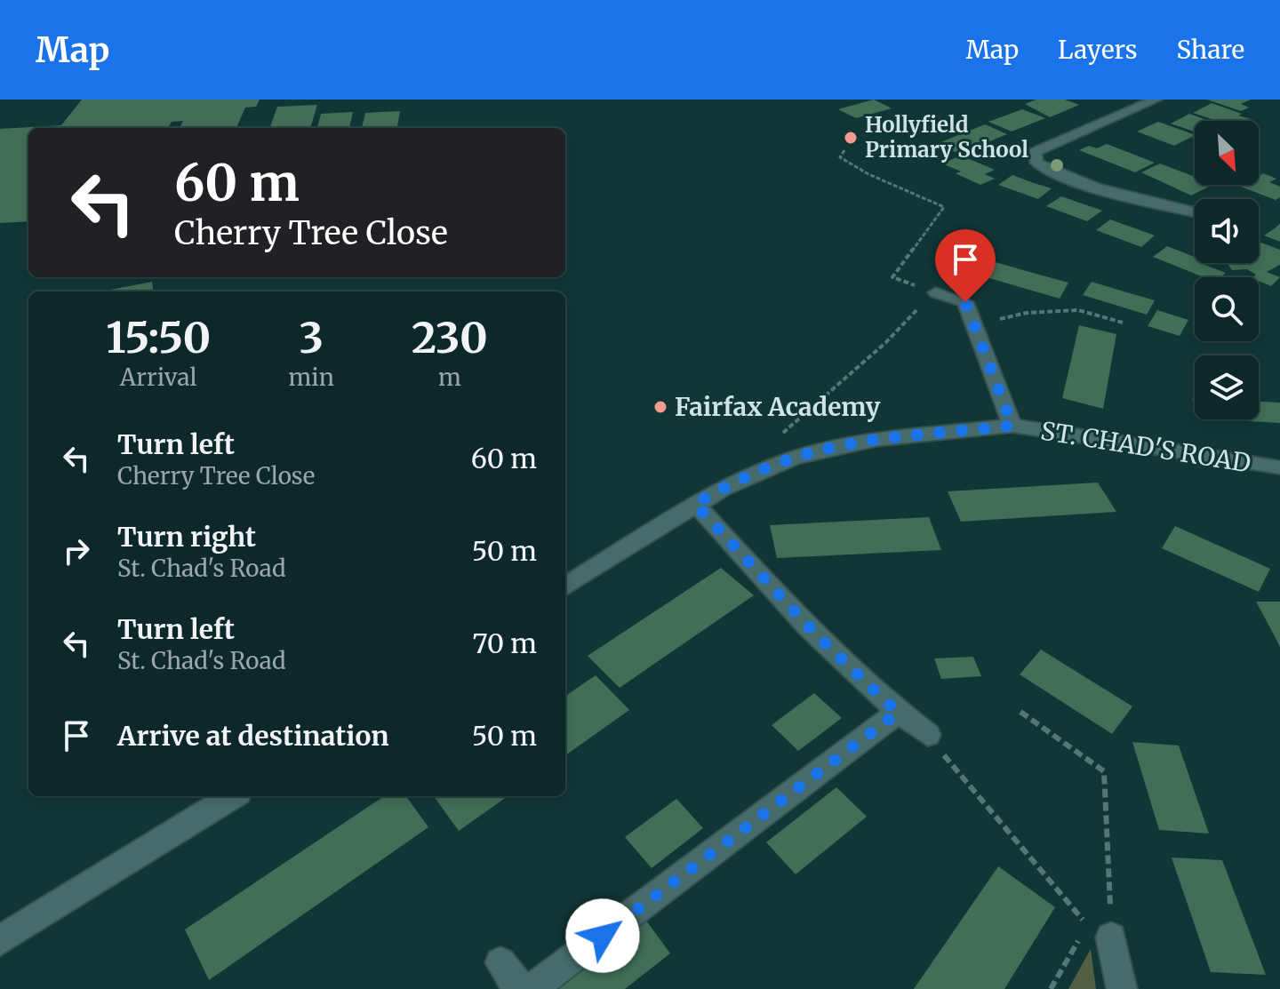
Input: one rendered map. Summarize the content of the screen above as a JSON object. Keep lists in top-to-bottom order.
{
  "streets": {
    "street": ["ST. CHAD'S ROAD"]
  },
  "places": ["Hollyfield Primary School", "Fairfax Academy"],
  "north": "bottom right",
  "page": {
    "header": "Map",
    "nav": ["Map", "Layers", "Share"],
    "turn": ["60 m", "Cherry Tree Close"],
    "eta": [
      "15:50",
      "Arrival",
      "3",
      "min",
      "230",
      "m"
    ],
    "list": [
      {
        "name": "Turn left",
        "note": "Cherry Tree Close",
        "value": "60 m"
      },
      {
        "name": "Turn right",
        "note": "St. Chad's Road",
        "value": "50 m"
      },
      {
        "name": "Turn left",
        "note": "St. Chad's Road",
        "value": "70 m"
      },
      {
        "name": "Arrive at destination",
        "value": "50 m"
      }
    ]
  }
}
